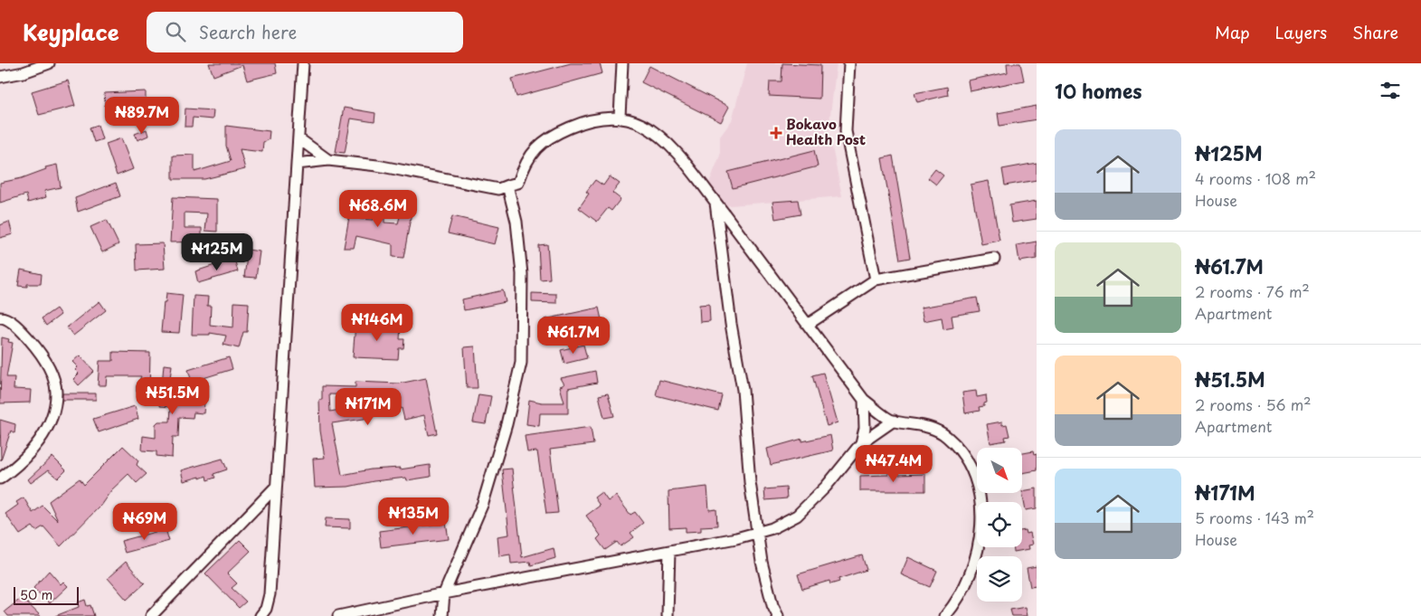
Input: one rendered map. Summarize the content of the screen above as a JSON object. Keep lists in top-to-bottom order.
{
  "places": {
    "health": ["Bokavo Health Post"]
  },
  "scale_bar": "50 m",
  "north": "bottom right",
  "page": {
    "header": "Keyplace",
    "search": "Search here",
    "nav": ["Map", "Layers", "Share"],
    "heading": "10 homes",
    "price": [
      "₦89.7M",
      "₦68.6M",
      "₦125M",
      "₦146M",
      "₦61.7M",
      "₦51.5M",
      "₦171M",
      "₦47.4M",
      "₦135M",
      "₦69M"
    ],
    "list": [
      {
        "name": "₦125M",
        "note": "4 rooms · 108 m² · House"
      },
      {
        "name": "₦61.7M",
        "note": "2 rooms · 76 m² · Apartment"
      },
      {
        "name": "₦51.5M",
        "note": "2 rooms · 56 m² · Apartment"
      },
      {
        "name": "₦171M",
        "note": "5 rooms · 143 m² · House"
      }
    ],
    "scale": "50 m"
  }
}
